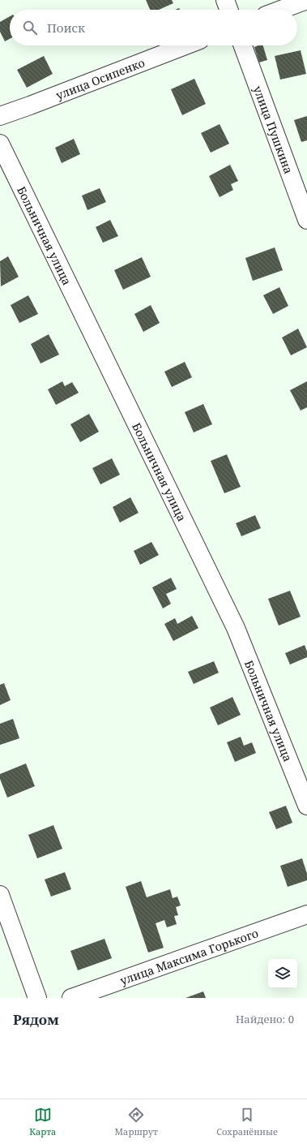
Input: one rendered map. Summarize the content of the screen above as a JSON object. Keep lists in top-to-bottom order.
{
  "streets": {
    "street": [
      "улица Осипенко",
      "улица Пушкина",
      "Больничная улица",
      "улица Максима Горького"
    ]
  },
  "page": {
    "search": "Поиск",
    "heading": ["Рядом", "Найдено: 0"],
    "nav": ["Карта", "Маршрут", "Сохранённые"]
  }
}
